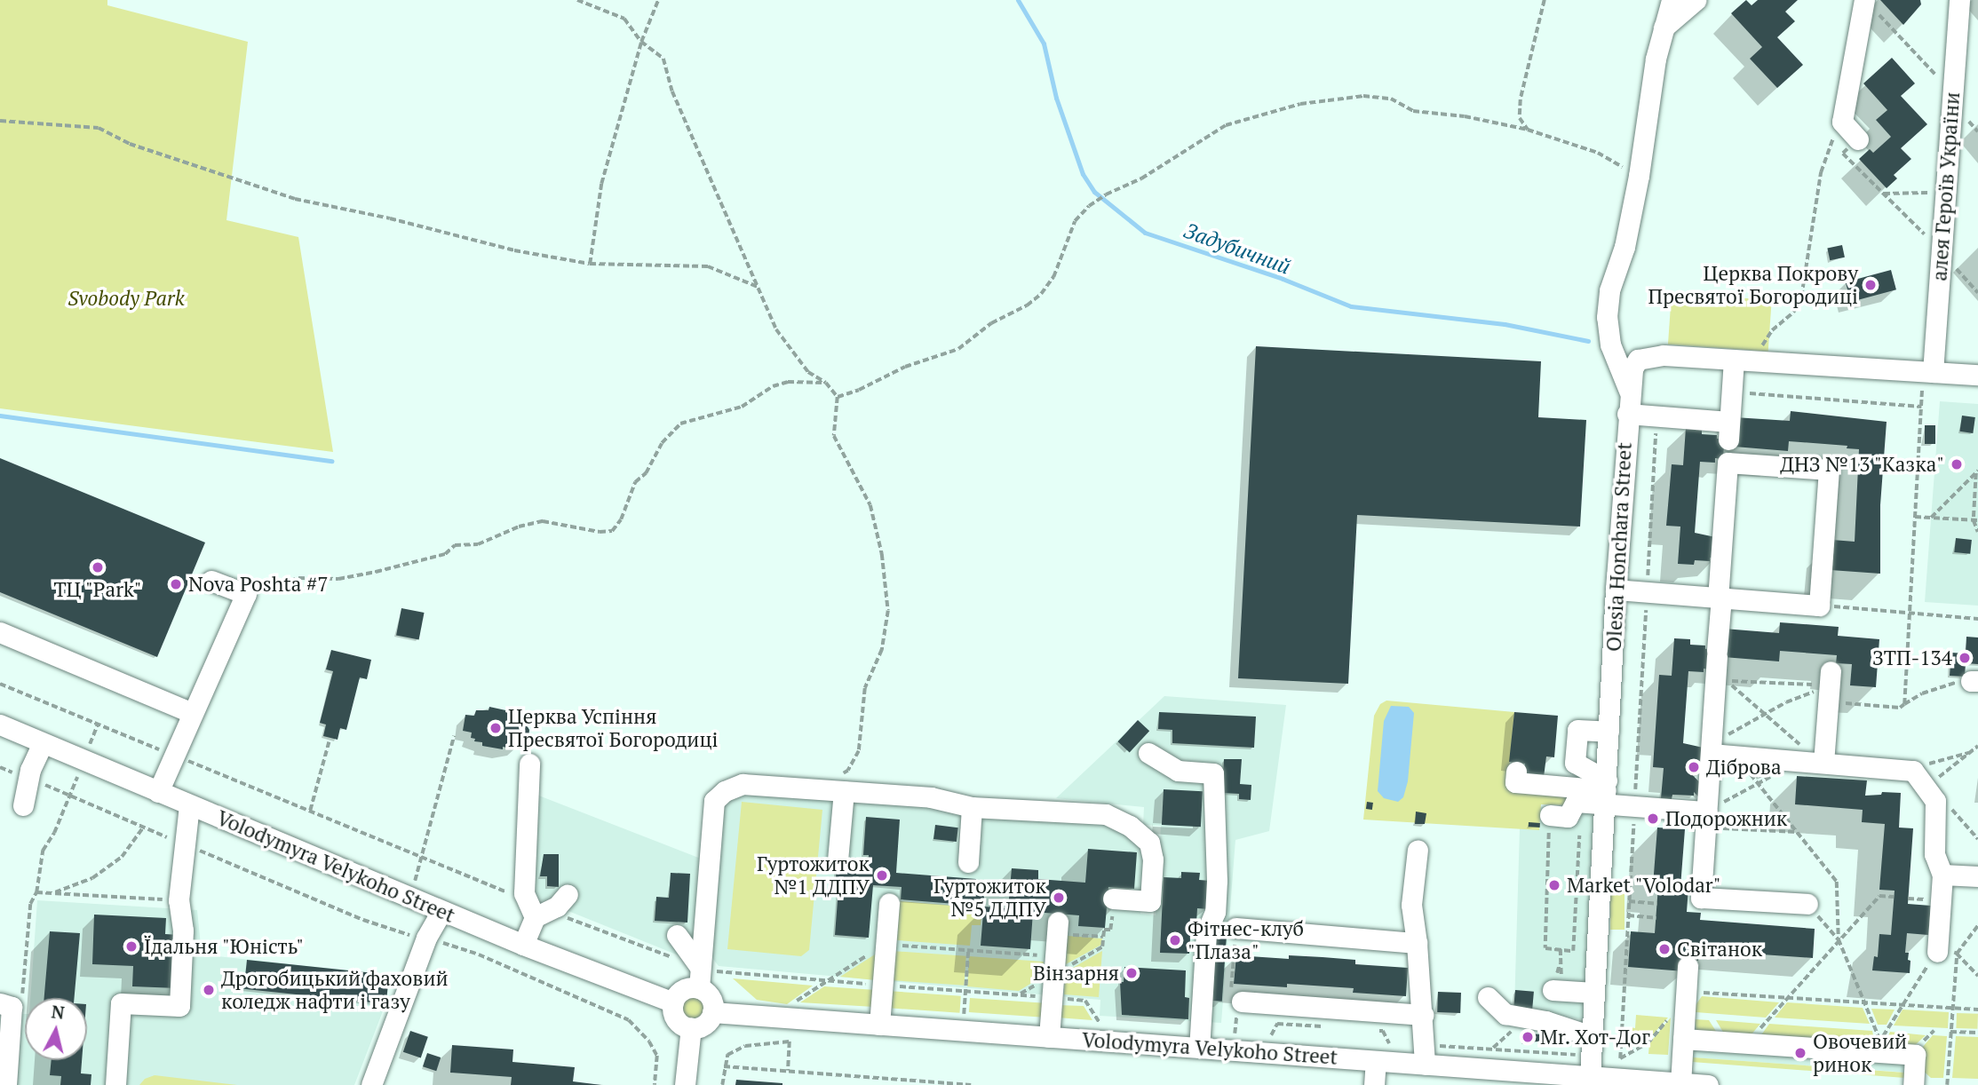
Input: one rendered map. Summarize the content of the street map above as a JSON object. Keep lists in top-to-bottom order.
{
  "streets": {
    "street": ["алея Героїв України", "Olesia Honchara Street", "Volodymyra Velykoho Street"]
  },
  "crossings": [
    ["алея Героїв України", "Olesia Honchara Street"],
    ["Olesia Honchara Street", "Volodymyra Velykoho Street"]
  ],
  "water": ["Задубичний"],
  "parks": ["Svobody Park"],
  "places": [
    "Церква Покрову Пресвятої Богородиці",
    "ДНЗ №13 \"Казка\"",
    "ТЦ \"Park\"",
    "Nova Poshta #7",
    "ЗТП-134",
    "Церква Успіння Пресвятої Богородиці",
    "Діброва",
    "Подорожник",
    "Гуртожиток №1 ДДПУ",
    "Market \"Volodar\"",
    "Гуртожиток №5 ДДПУ",
    "Фітнес-клуб \"Плаза\"",
    "Їдальня \"Юність\"",
    "Світанок",
    "Вінзарня",
    "Дрогобицький фаховий коледж нафти і газу",
    "Mr. Хот-Дог",
    "Овочевий ринок"
  ],
  "north": "top"
}
